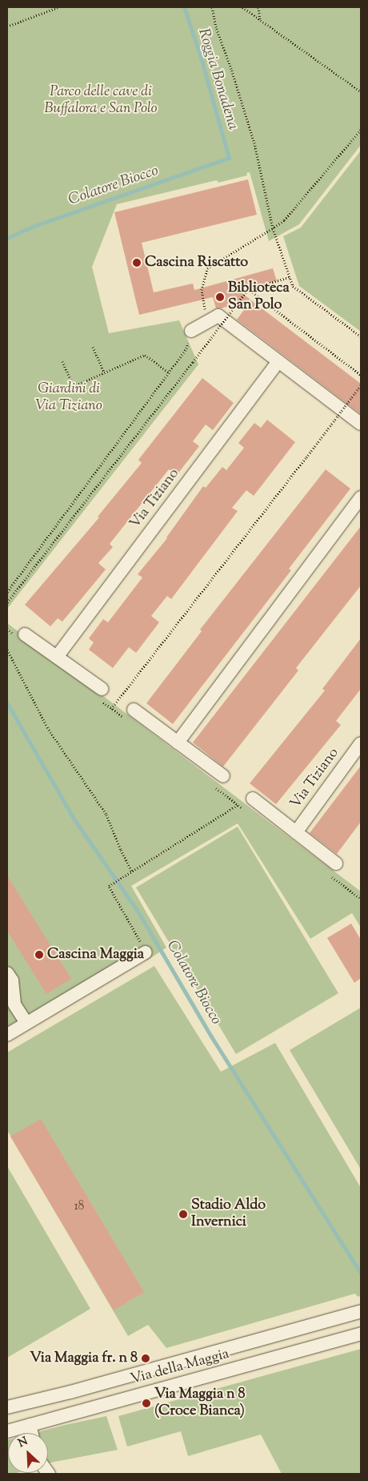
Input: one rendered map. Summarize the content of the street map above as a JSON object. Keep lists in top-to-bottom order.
{
  "streets": {
    "street": ["Via Tiziano", "Via della Maggia"]
  },
  "water": ["Roggia Bonadena", "Colatore Biocco"],
  "parks": ["Parco delle cave di Buffalora e San Polo", "Giardini di Via Tiziano"],
  "places": [
    "Cascina Riscatto",
    "Biblioteca San Polo",
    "Cascina Maggia",
    "Stadio Aldo Invernici",
    "Via Maggia fr. n 8",
    "Via Maggia n 8 (Croce Bianca)"
  ],
  "house_numbers": ["18"],
  "north": "top left"
}
